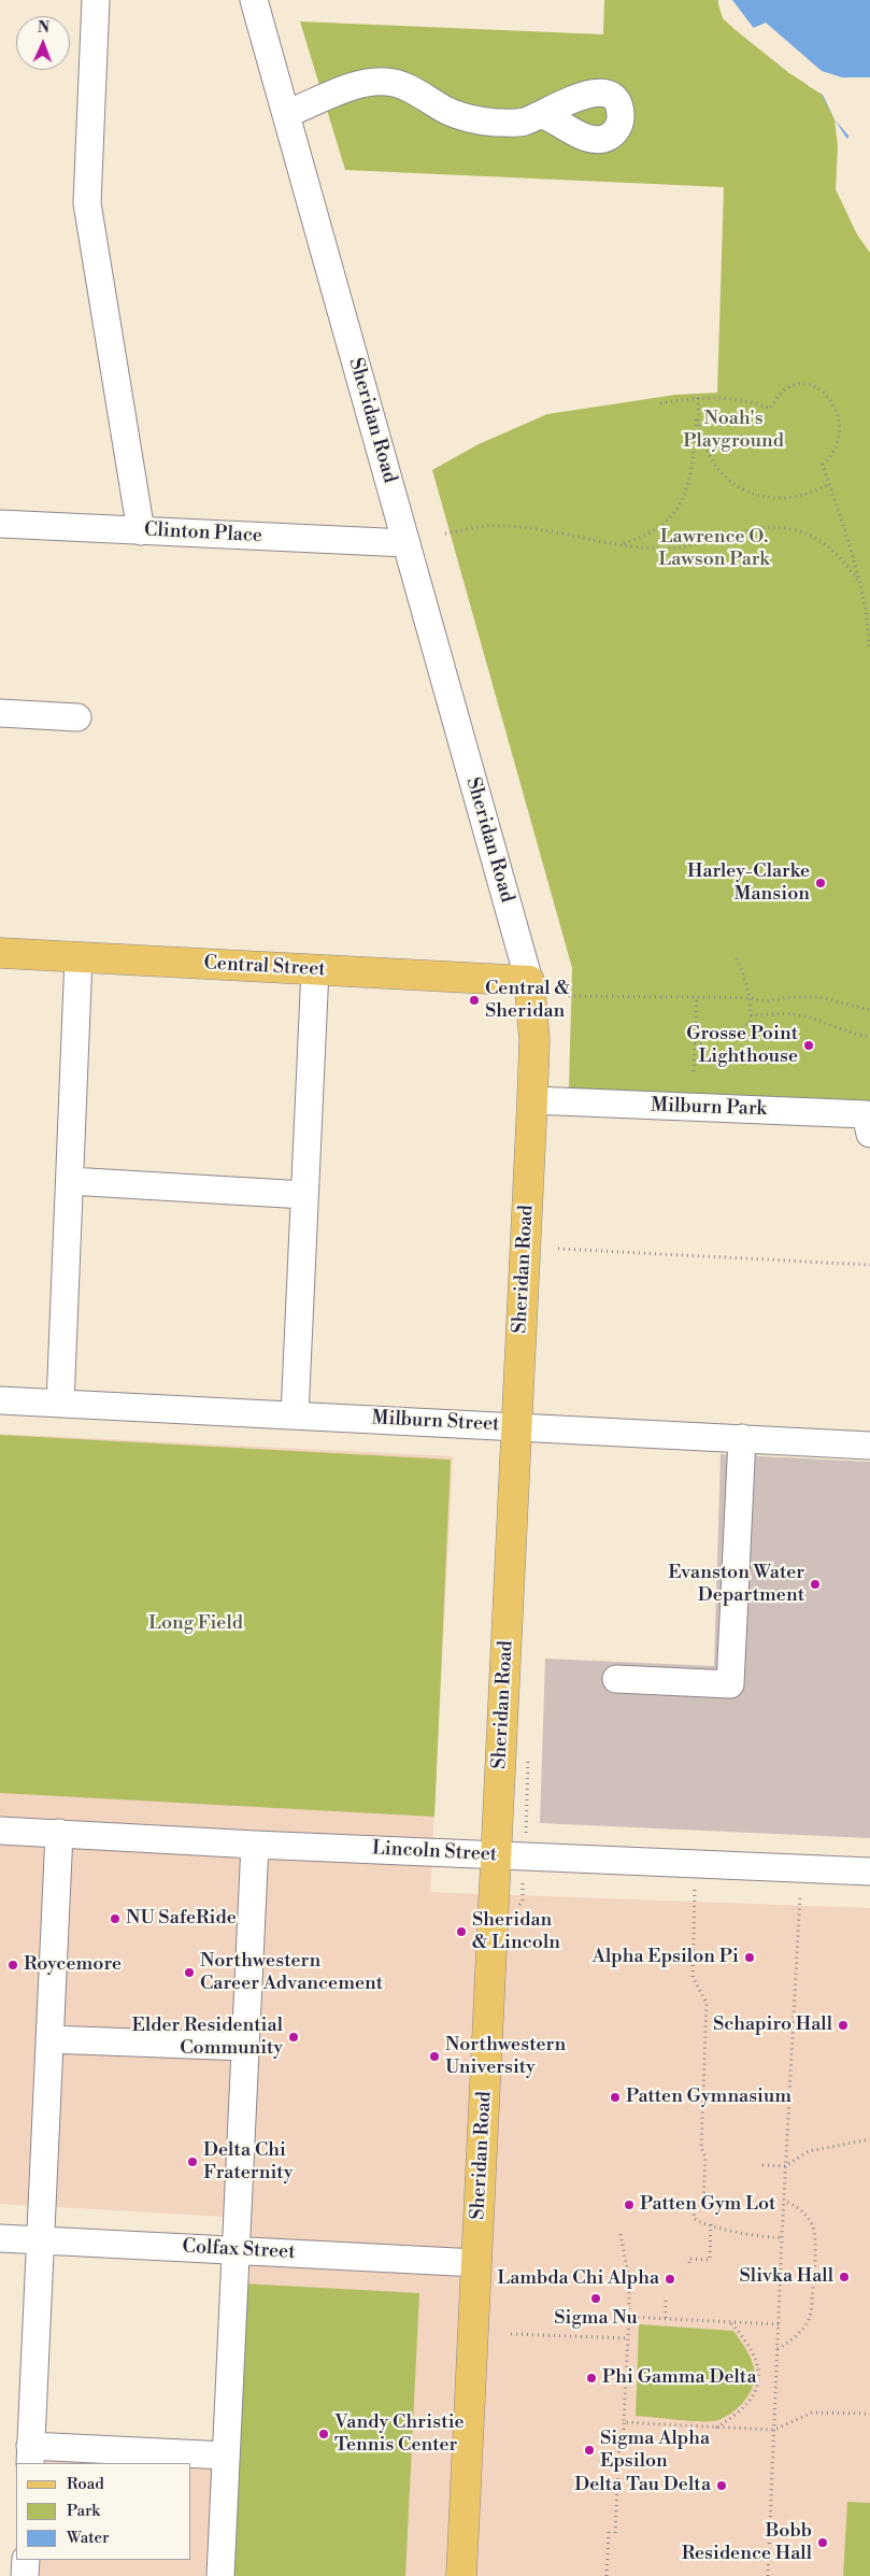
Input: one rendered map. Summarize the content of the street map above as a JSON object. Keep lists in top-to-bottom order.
{
  "streets": {
    "main road": ["Sheridan Road", "Central Street"],
    "street": [
      "Clinton Place",
      "Milburn Park",
      "Milburn Street",
      "Lincoln Street",
      "Colfax Street"
    ]
  },
  "crossings": [
    ["Sheridan Road", "Clinton Place"],
    ["Sheridan Road", "Central Street"],
    ["Sheridan Road", "Milburn Park"],
    ["Sheridan Road", "Milburn Street"],
    ["Sheridan Road", "Lincoln Street"],
    ["Sheridan Road", "Colfax Street"]
  ],
  "parks": ["Noah's Playground", "Lawrence O. Lawson Park", "Long Field"],
  "places": [
    "Harley-Clarke Mansion",
    "Central & Sheridan",
    "Grosse Point Lighthouse",
    "Evanston Water Department",
    "NU SafeRide",
    "Sheridan & Lincoln",
    "Alpha Epsilon Pi",
    "Roycemore",
    "Northwestern Career Advancement",
    "Schapiro Hall",
    "Elder Residential Community",
    "Northwestern University",
    "Patten Gymnasium",
    "Delta Chi Fraternity",
    "Patten Gym Lot",
    "Slivka Hall",
    "Lambda Chi Alpha",
    "Sigma Nu",
    "Phi Gamma Delta",
    "Vandy Christie Tennis Center",
    "Sigma Alpha Epsilon",
    "Delta Tau Delta",
    "Bobb Residence Hall"
  ],
  "legend": ["Road", "Park", "Water"],
  "north": "top"
}
